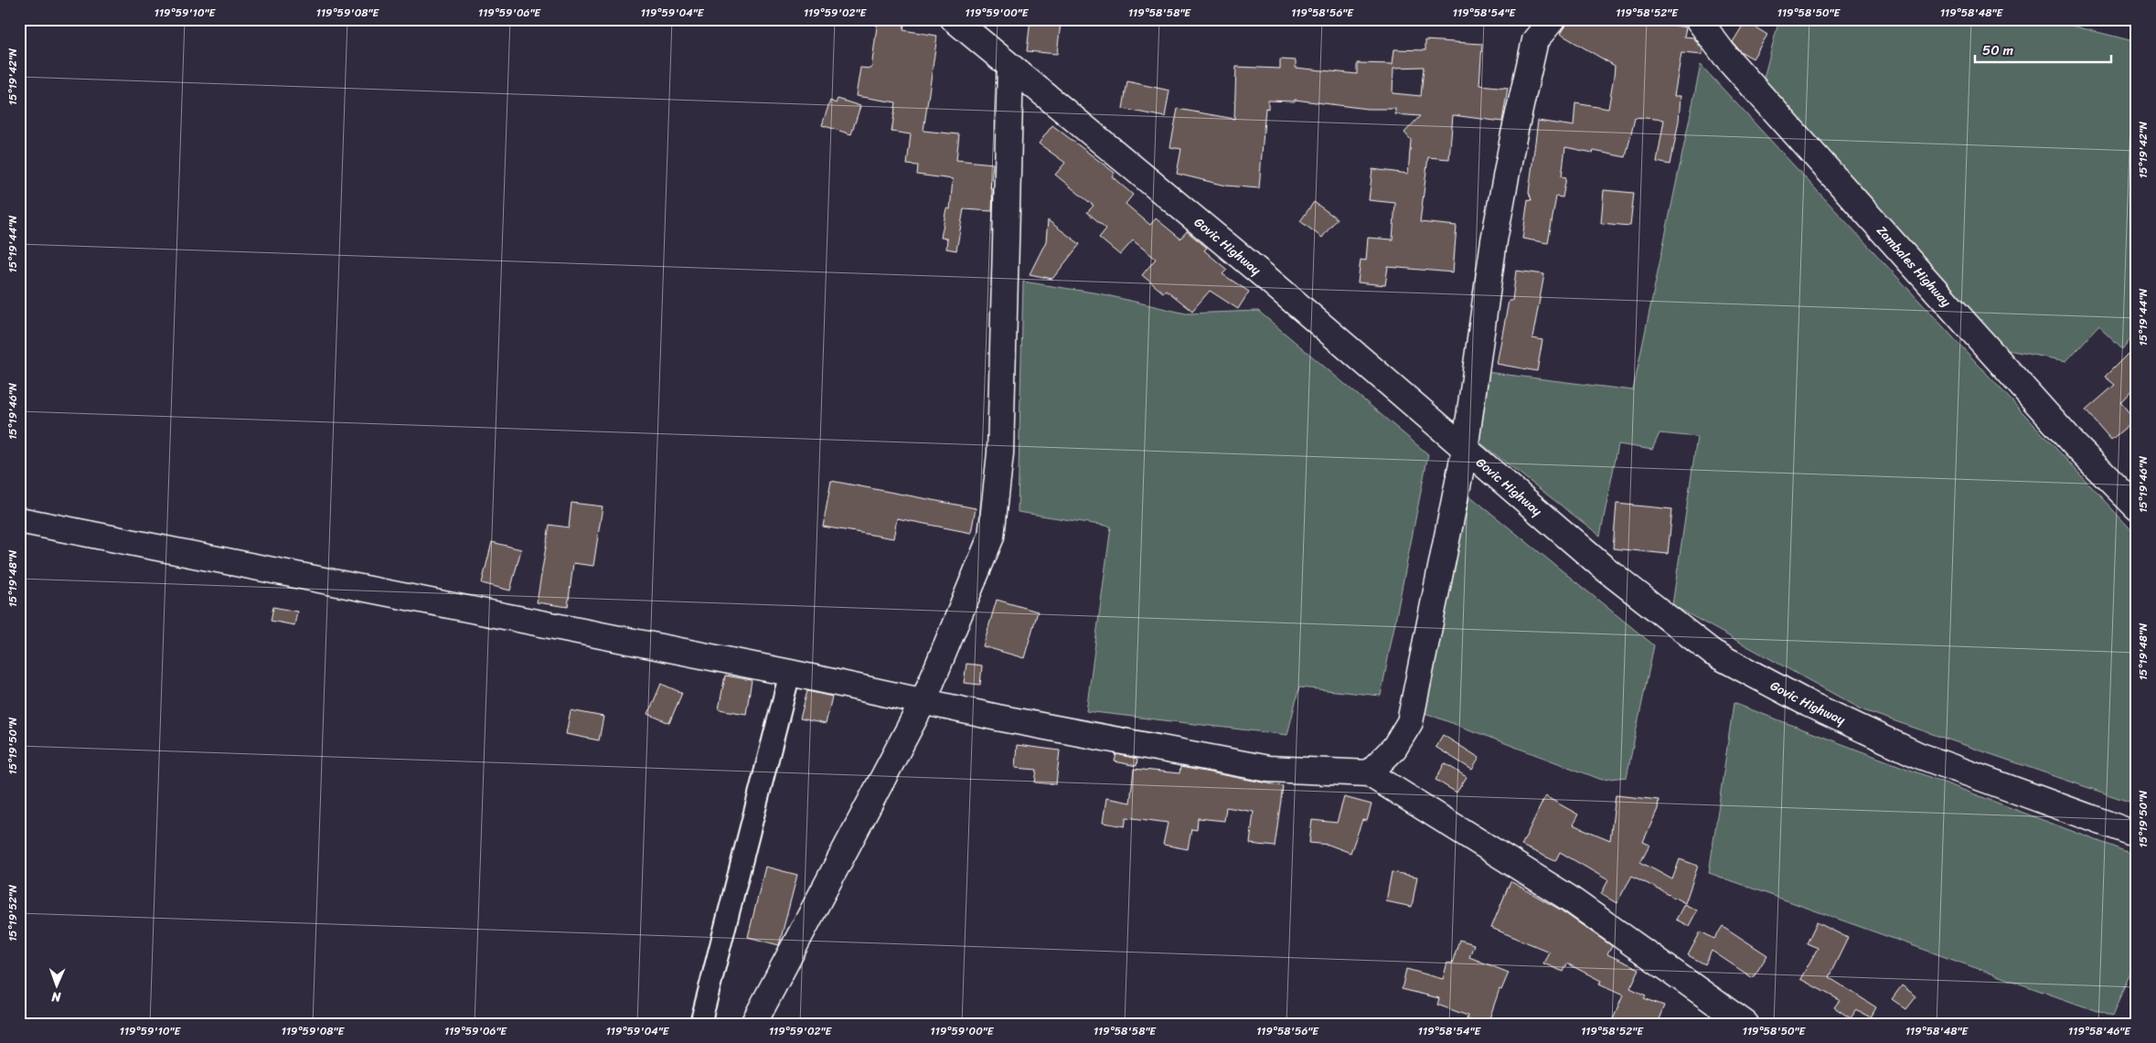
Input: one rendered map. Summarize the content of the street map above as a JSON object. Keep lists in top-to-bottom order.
{
  "streets": {
    "street": ["Govic Highway", "Zambales Highway"]
  },
  "scale_bar": "50 m",
  "north": "bottom",
  "coordinates": [
    "119°59'10\"E",
    "119°59'08\"E",
    "119°59'06\"E",
    "119°59'04\"E",
    "119°59'02\"E",
    "119°59'00\"E",
    "119°58'58\"E",
    "119°58'56\"E",
    "119°58'54\"E",
    "119°58'52\"E",
    "119°58'50\"E",
    "119°58'48\"E",
    "15°19'42\"N",
    "15°19'44\"N",
    "15°19'46\"N",
    "15°19'48\"N",
    "15°19'50\"N",
    "15°19'52\"N",
    "119°58'46\"E"
  ]
}
